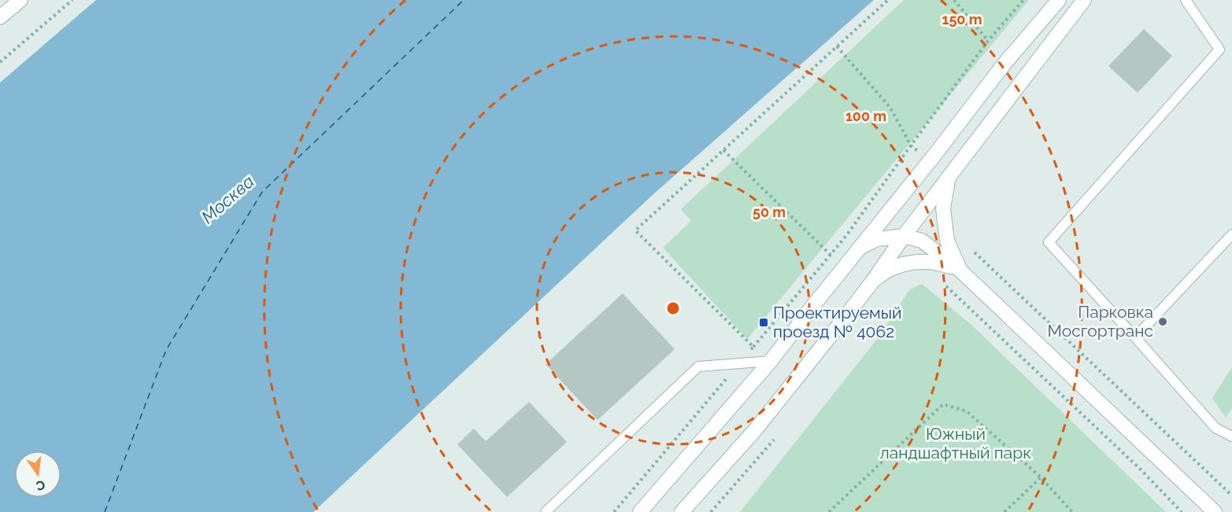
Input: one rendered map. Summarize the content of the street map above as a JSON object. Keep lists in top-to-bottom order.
{
  "water": ["Москва"],
  "parks": ["Южный ландшафтный парк"],
  "places": {
    "other": ["Парковка Мосгортранс"],
    "transit": ["Проектируемый проезд № 4062"]
  },
  "north": "bottom",
  "rings": ["150 m", "100 m", "50 m"]
}
